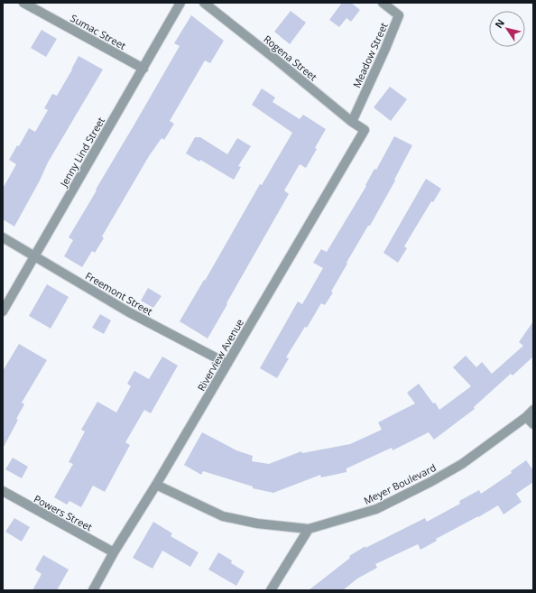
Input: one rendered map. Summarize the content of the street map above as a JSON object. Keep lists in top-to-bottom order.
{
  "streets": {
    "street": [
      "Sumac Street",
      "Meadow Street",
      "Rogena Street",
      "Jenny Lind Street",
      "Freemont Street",
      "Riverview Avenue",
      "Meyer Boulevard",
      "Powers Street"
    ]
  },
  "crossings": [
    ["Sumac Street", "Jenny Lind Street"],
    ["Meadow Street", "Rogena Street"],
    ["Rogena Street", "Riverview Avenue"],
    ["Jenny Lind Street", "Freemont Street"],
    ["Freemont Street", "Riverview Avenue"],
    ["Riverview Avenue", "Meyer Boulevard"],
    ["Riverview Avenue", "Powers Street"]
  ],
  "north": "top left"
}
